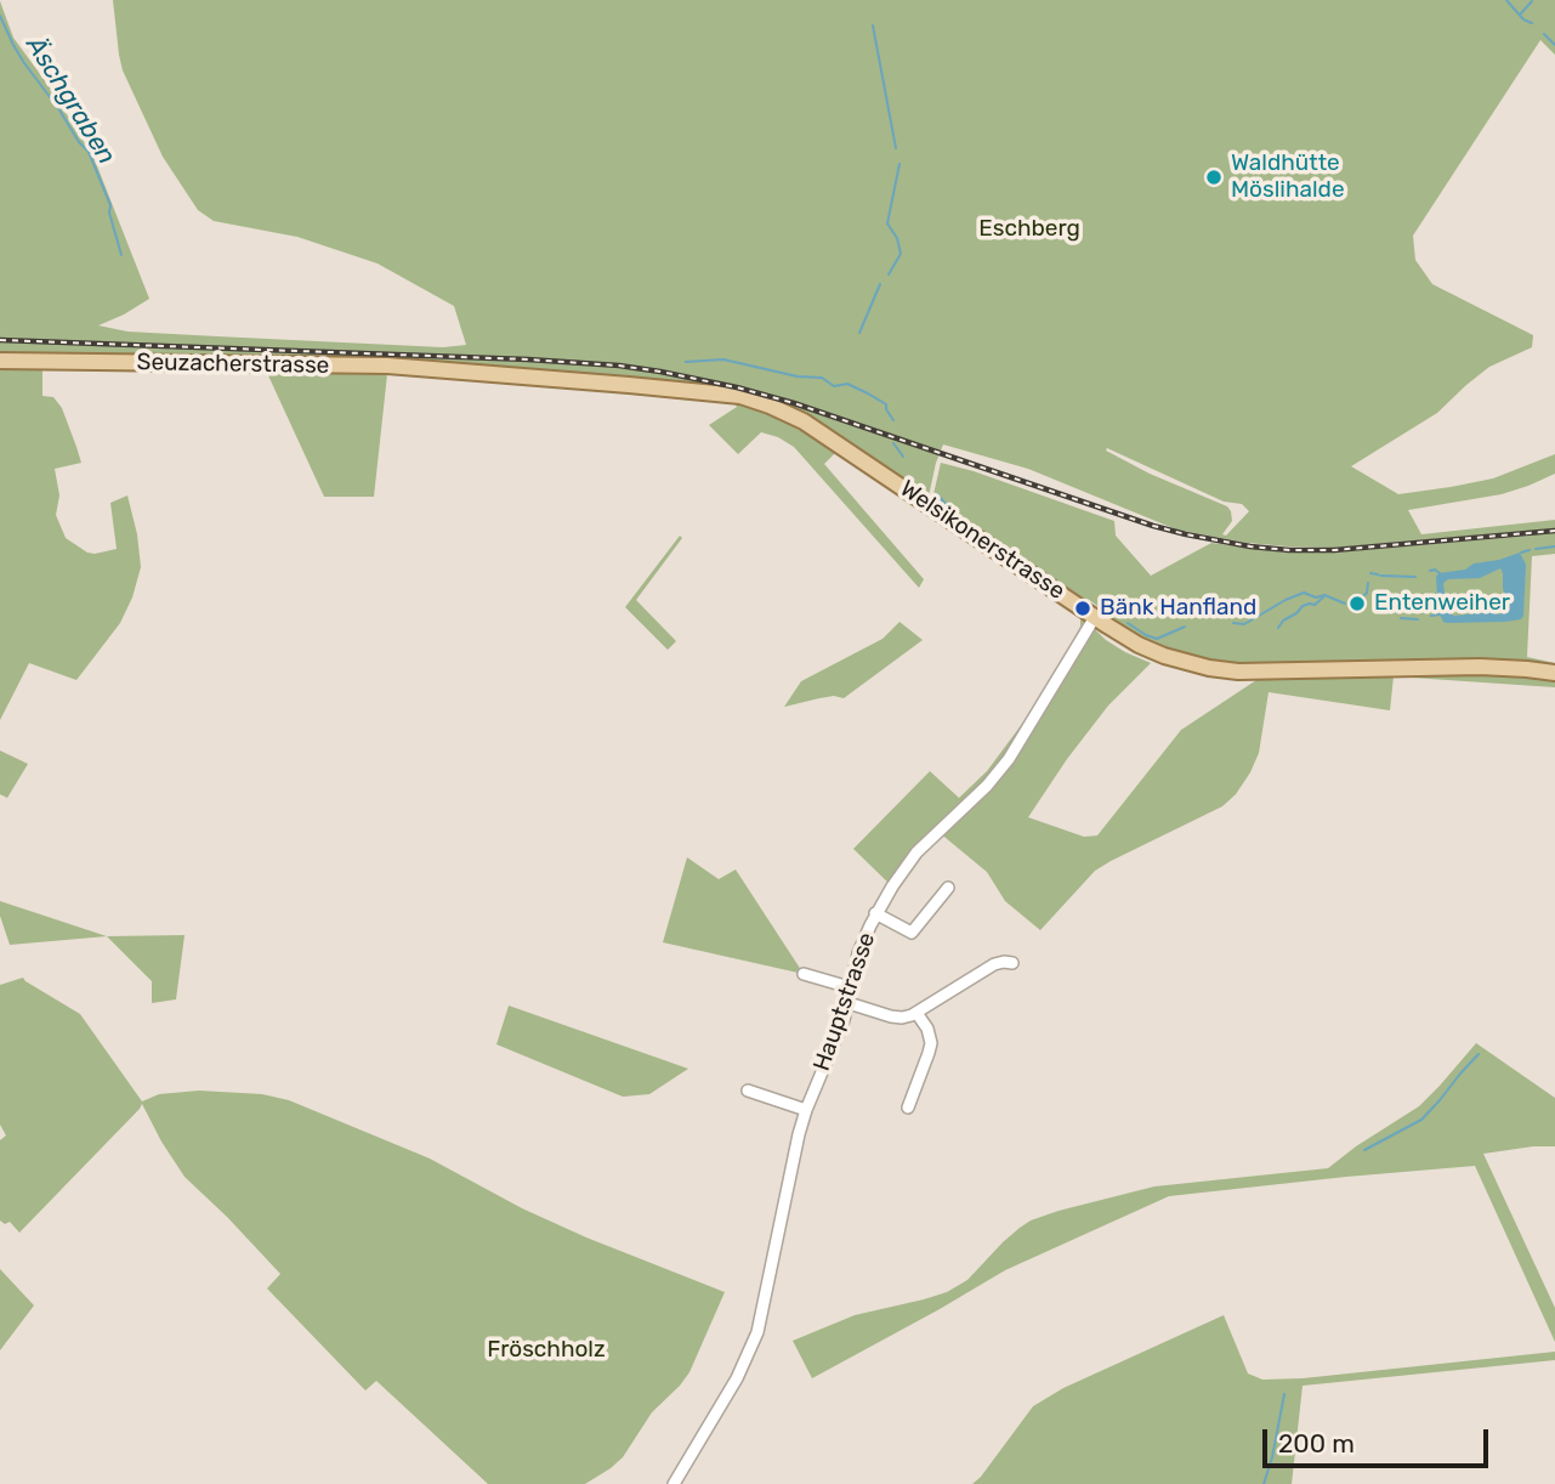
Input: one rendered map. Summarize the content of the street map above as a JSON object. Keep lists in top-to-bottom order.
{
  "streets": {
    "main road": ["Seuzacherstrasse", "Welsikonerstrasse"],
    "street": ["Hauptstrasse"]
  },
  "crossings": [
    ["Seuzacherstrasse", "Welsikonerstrasse"],
    ["Welsikonerstrasse", "Hauptstrasse"]
  ],
  "water": ["Äschgraben"],
  "parks": ["Eschberg", "Fröschholz"],
  "places": ["Waldhütte Möslihalde", "Entenweiher", "Bänk Hanfland"],
  "scale_bar": "200 m"
}
